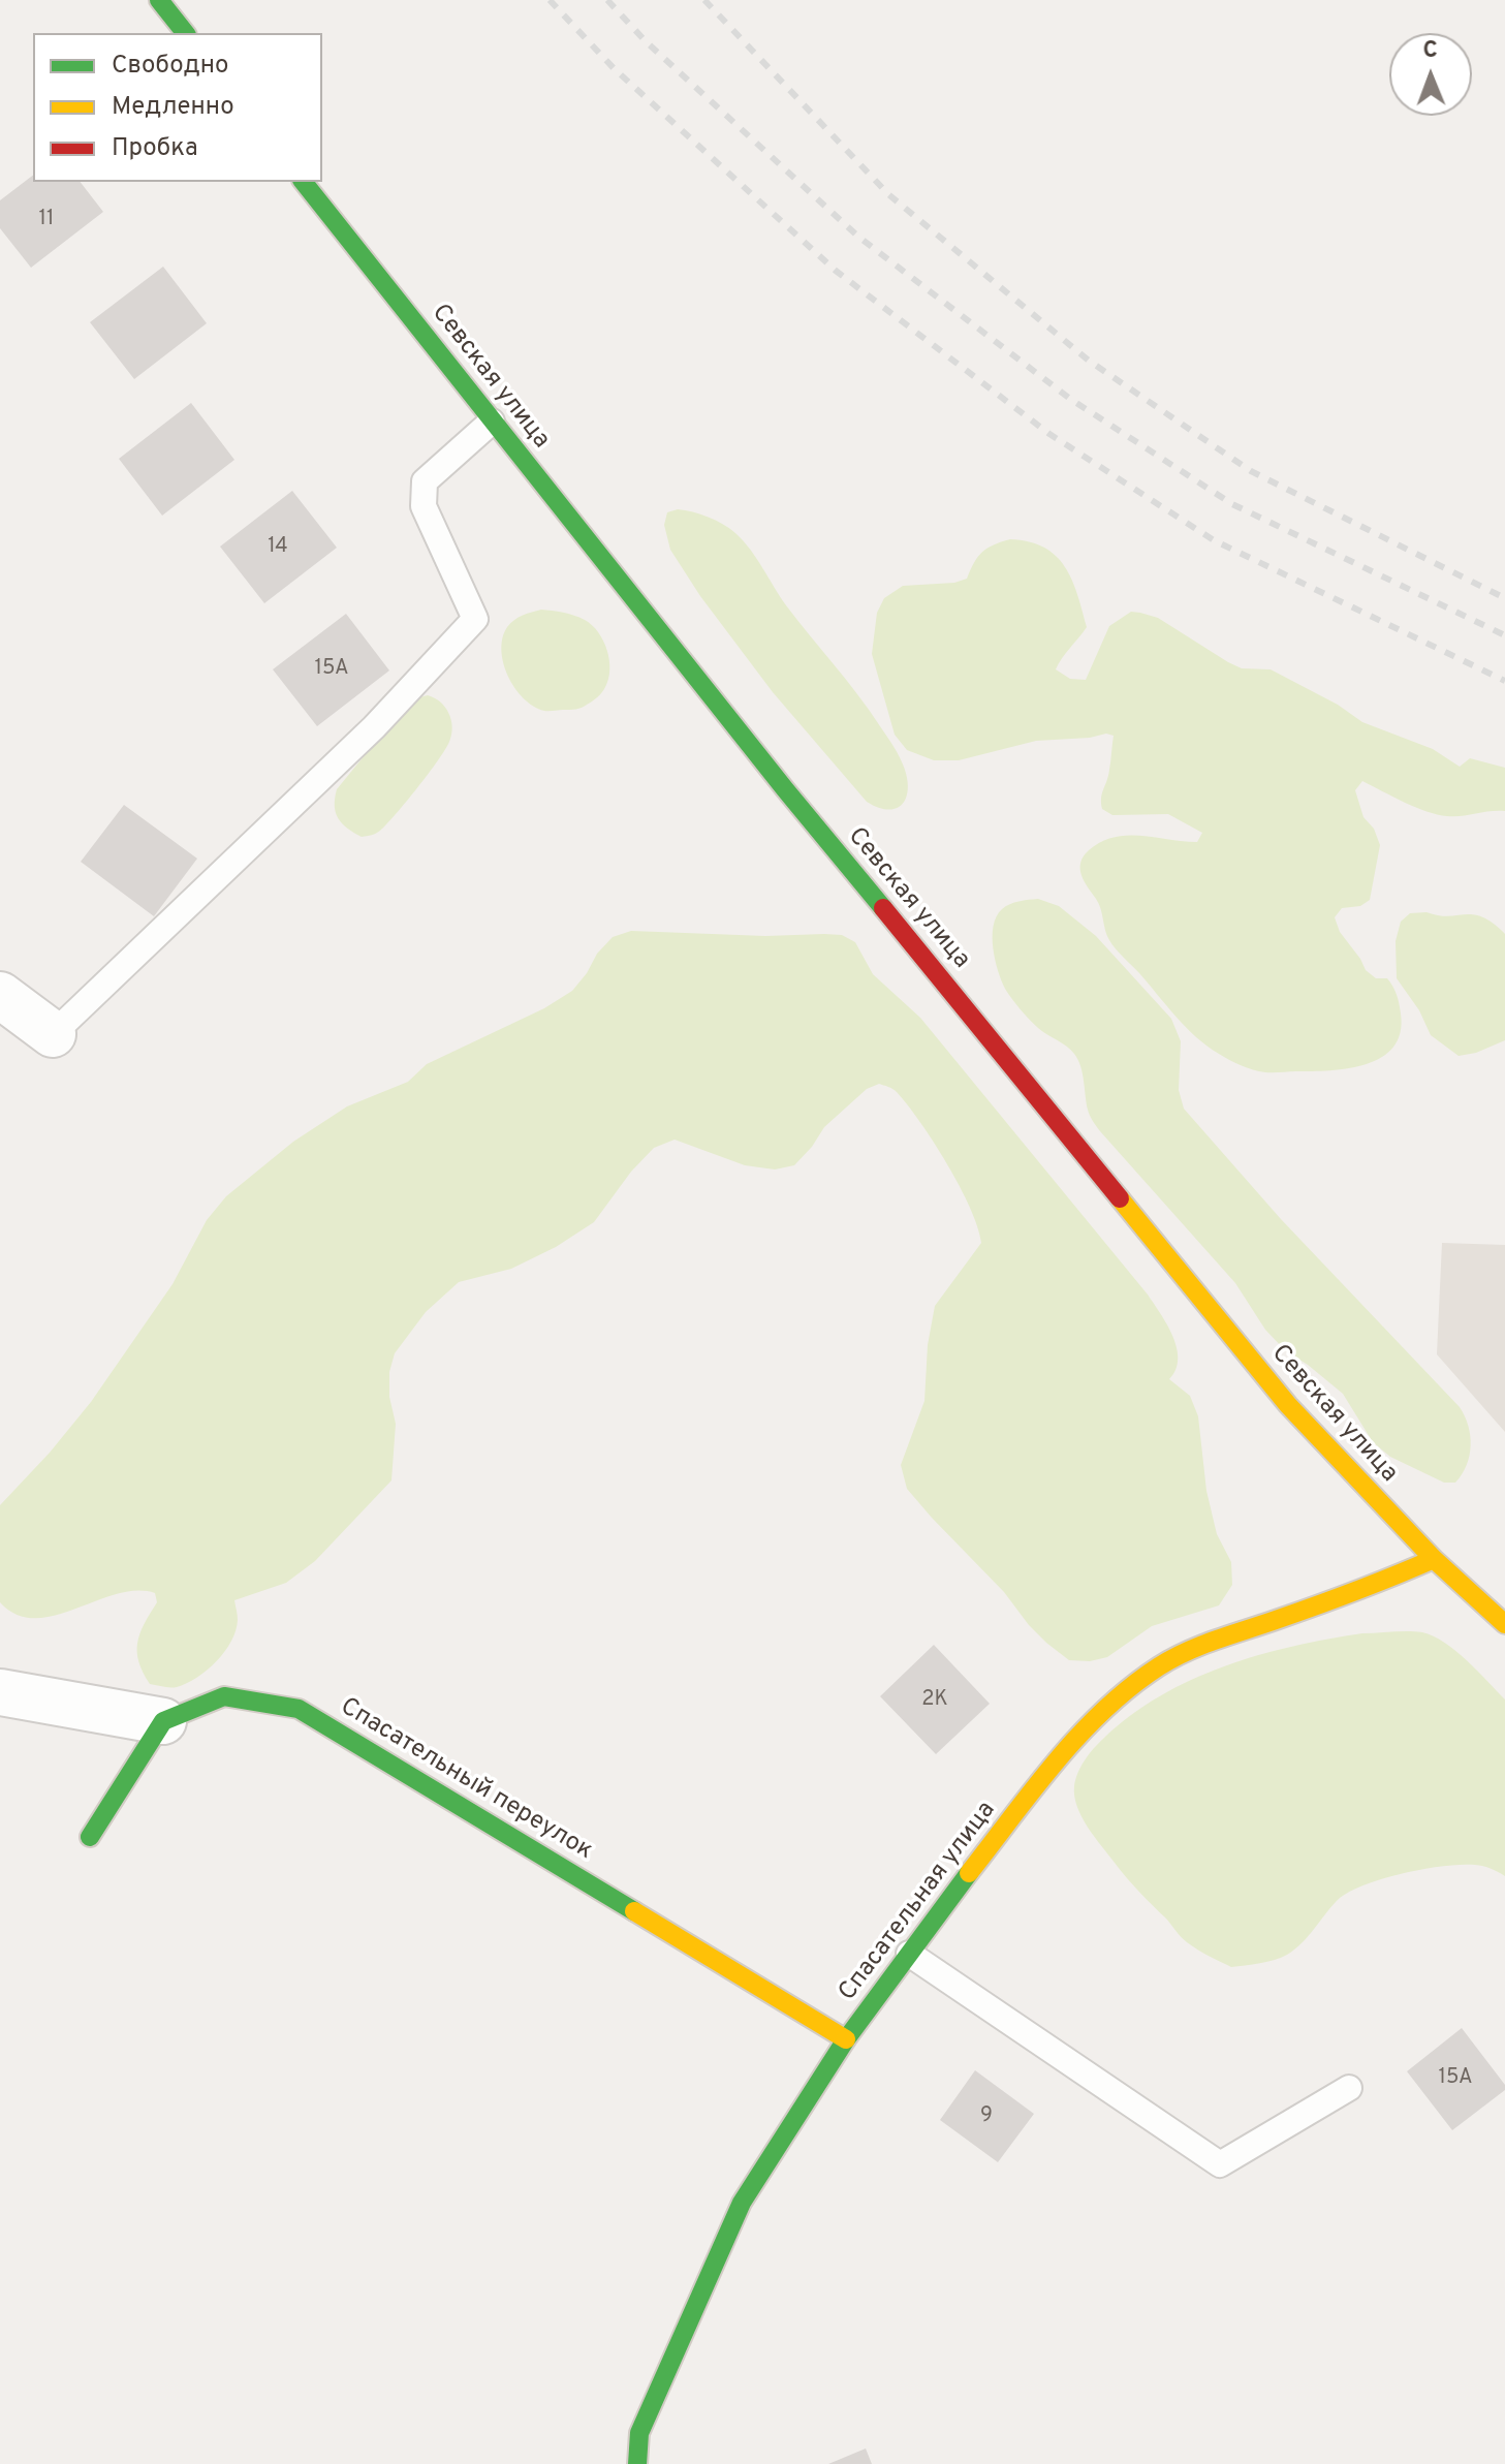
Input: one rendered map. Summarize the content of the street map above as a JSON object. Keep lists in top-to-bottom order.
{
  "streets": {
    "street": ["Севская улица", "Спасательный переулок", "Спасательная улица"]
  },
  "crossings": [
    ["Севская улица", "Спасательная улица"],
    ["Спасательный переулок", "Спасательная улица"]
  ],
  "house_numbers": [
    "11",
    "14",
    "15А",
    "2К",
    "15А",
    "9"
  ],
  "legend": ["Свободно", "Медленно", "Пробка"],
  "north": "top"
}
